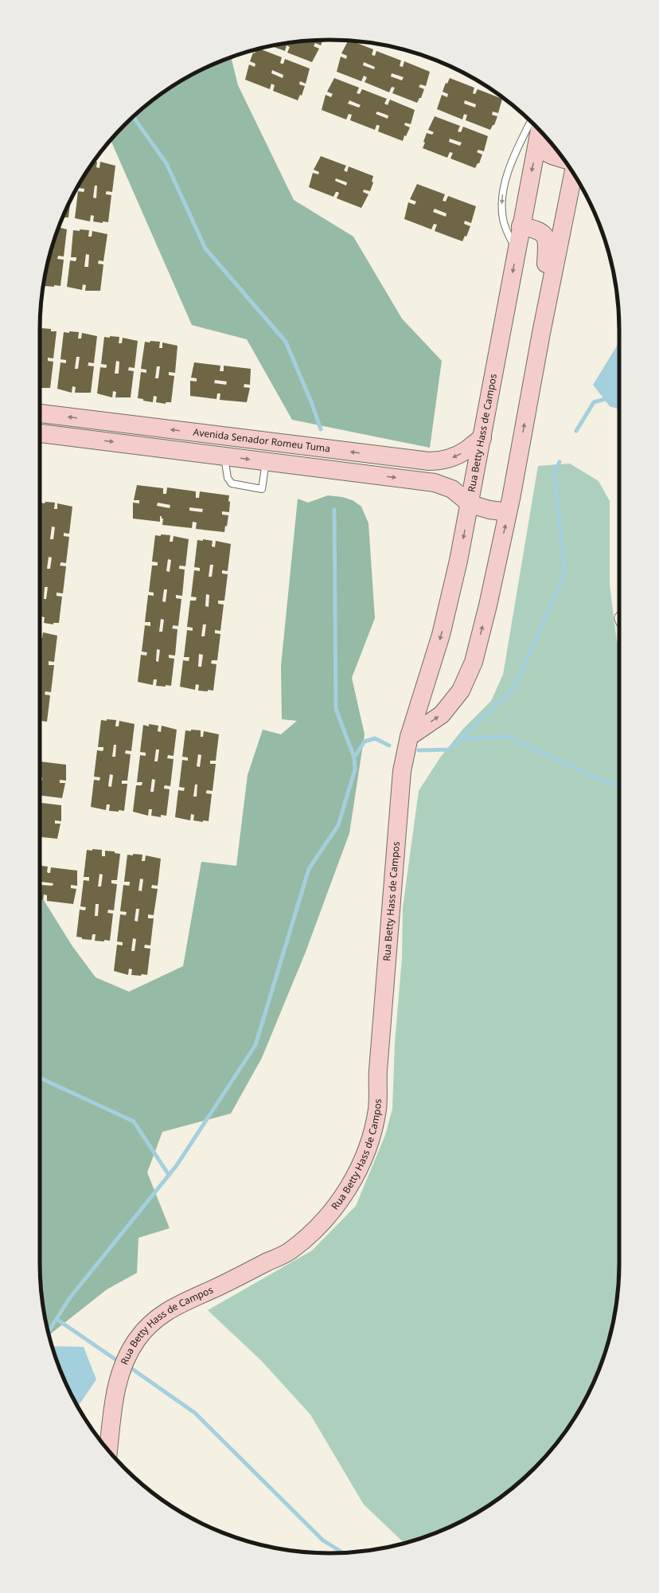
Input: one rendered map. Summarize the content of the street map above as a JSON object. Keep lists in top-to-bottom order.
{
  "streets": {
    "street": ["Rua Betty Hass de Campos", "Avenida Senador Romeu Tuma"]
  },
  "crossings": [
    ["Rua Betty Hass de Campos", "Avenida Senador Romeu Tuma"]
  ]
}
